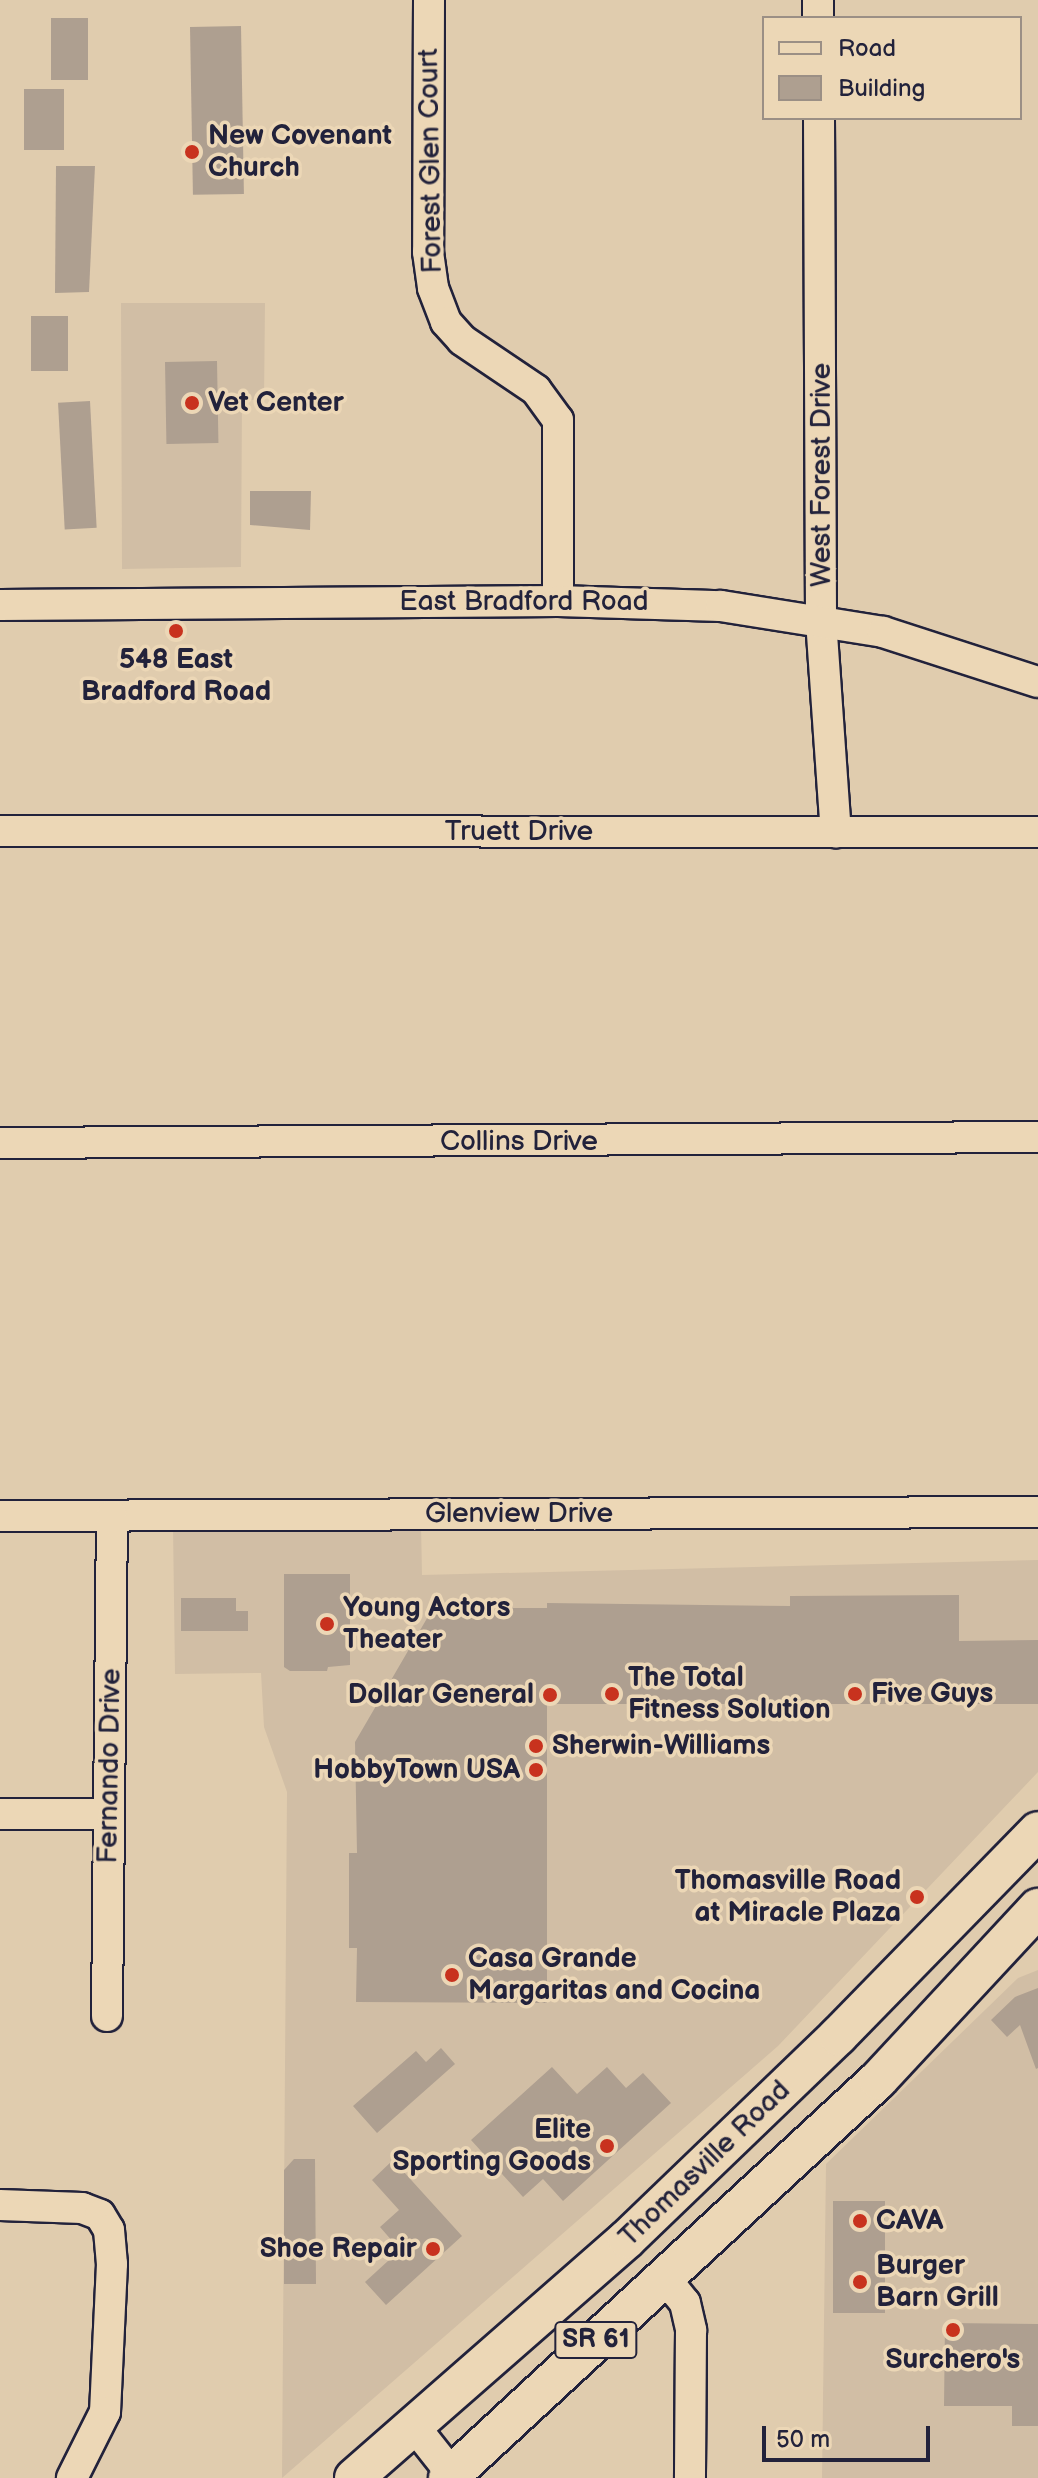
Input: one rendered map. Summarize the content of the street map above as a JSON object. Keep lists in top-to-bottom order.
{
  "streets": {
    "main road": ["Thomasville Road", "SR 61"],
    "street": [
      "Forest Glen Court",
      "West Forest Drive",
      "East Bradford Road",
      "Truett Drive",
      "Collins Drive",
      "Glenview Drive",
      "Fernando Drive"
    ]
  },
  "crossings": [
    ["Forest Glen Court", "East Bradford Road"],
    ["West Forest Drive", "East Bradford Road"],
    ["West Forest Drive", "Truett Drive"],
    ["Glenview Drive", "Fernando Drive"]
  ],
  "places": [
    "New Covenant Church",
    "Vet Center",
    "548 East Bradford Road",
    "Young Actors Theater",
    "The Total Fitness Solution",
    "Five Guys",
    "Dollar General",
    "Sherwin-Williams",
    "HobbyTown USA",
    "Thomasville Road at Miracle Plaza",
    "Casa Grande Margaritas and Cocina",
    "Elite Sporting Goods",
    "CAVA",
    "Shoe Repair",
    "Burger Barn Grill",
    "Surchero's"
  ],
  "legend": ["Road", "Building"],
  "scale_bar": "50 m"
}
